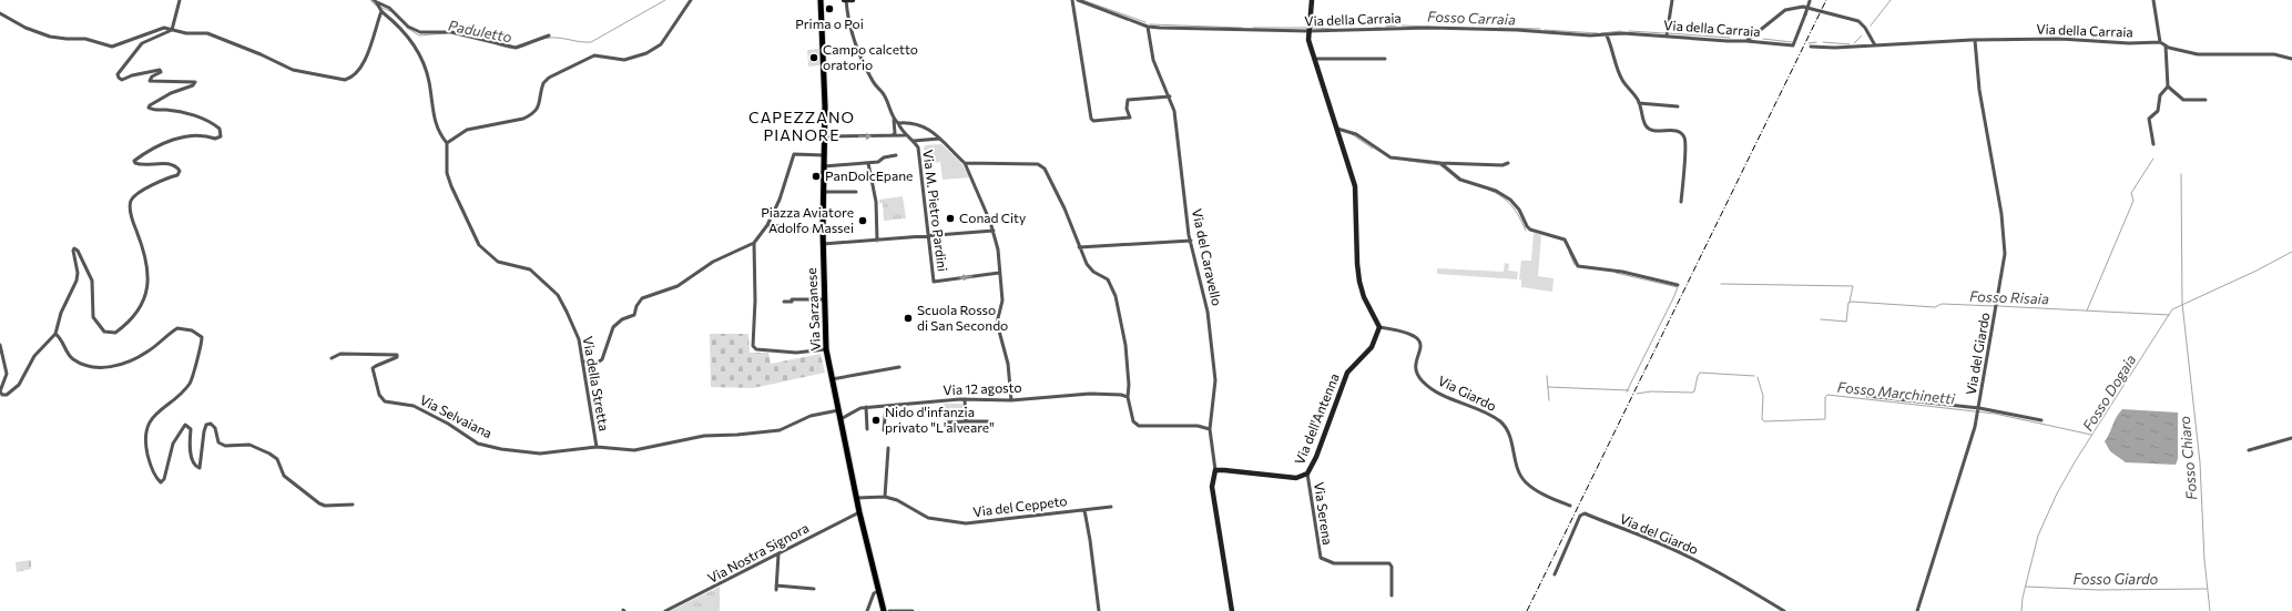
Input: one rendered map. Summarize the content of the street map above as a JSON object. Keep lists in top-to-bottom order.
{
  "streets": {
    "main road": ["Via Sarzanese"],
    "street": [
      "Via della Carraia",
      "Via M. Pietro Pardini",
      "Via del Caravello",
      "Via del Giardo",
      "Via della Stretta",
      "Via 12 agosto",
      "Via Giardo",
      "Via Selvaiana",
      "Via dell'Antenna",
      "Via del Ceppeto",
      "Via Serena",
      "Via Nostra Signora"
    ]
  },
  "crossings": [
    ["Via della Carraia", "Via del Caravello"],
    ["Via della Carraia", "Via del Giardo"],
    ["Via del Caravello", "Via dell'Antenna"],
    ["Via Sarzanese", "Via 12 agosto"],
    ["Via Sarzanese", "Via del Ceppeto"],
    ["Via Sarzanese", "Via Nostra Signora"],
    ["Via della Stretta", "Via Selvaiana"],
    ["Via Giardo", "Via dell'Antenna"],
    ["Via dell'Antenna", "Via Serena"]
  ],
  "districts": ["CAPEZZANO PIANORE"],
  "water": [
    "Fosso Carraia",
    "Paduletto",
    "Fosso Risaia",
    "Fosso Marchinetti",
    "Fosso Dogaia",
    "Fosso Chiaro",
    "Fosso Giardo"
  ],
  "places": [
    "Prima o Poi",
    "Campo calcetto oratorio",
    "PanDolcEpane",
    "Conad City",
    "Piazza Aviatore Adolfo Massei",
    "Scuola Rosso di San Secondo",
    "Nido d'infanzia privato \"L'alveare\""
  ]
}
